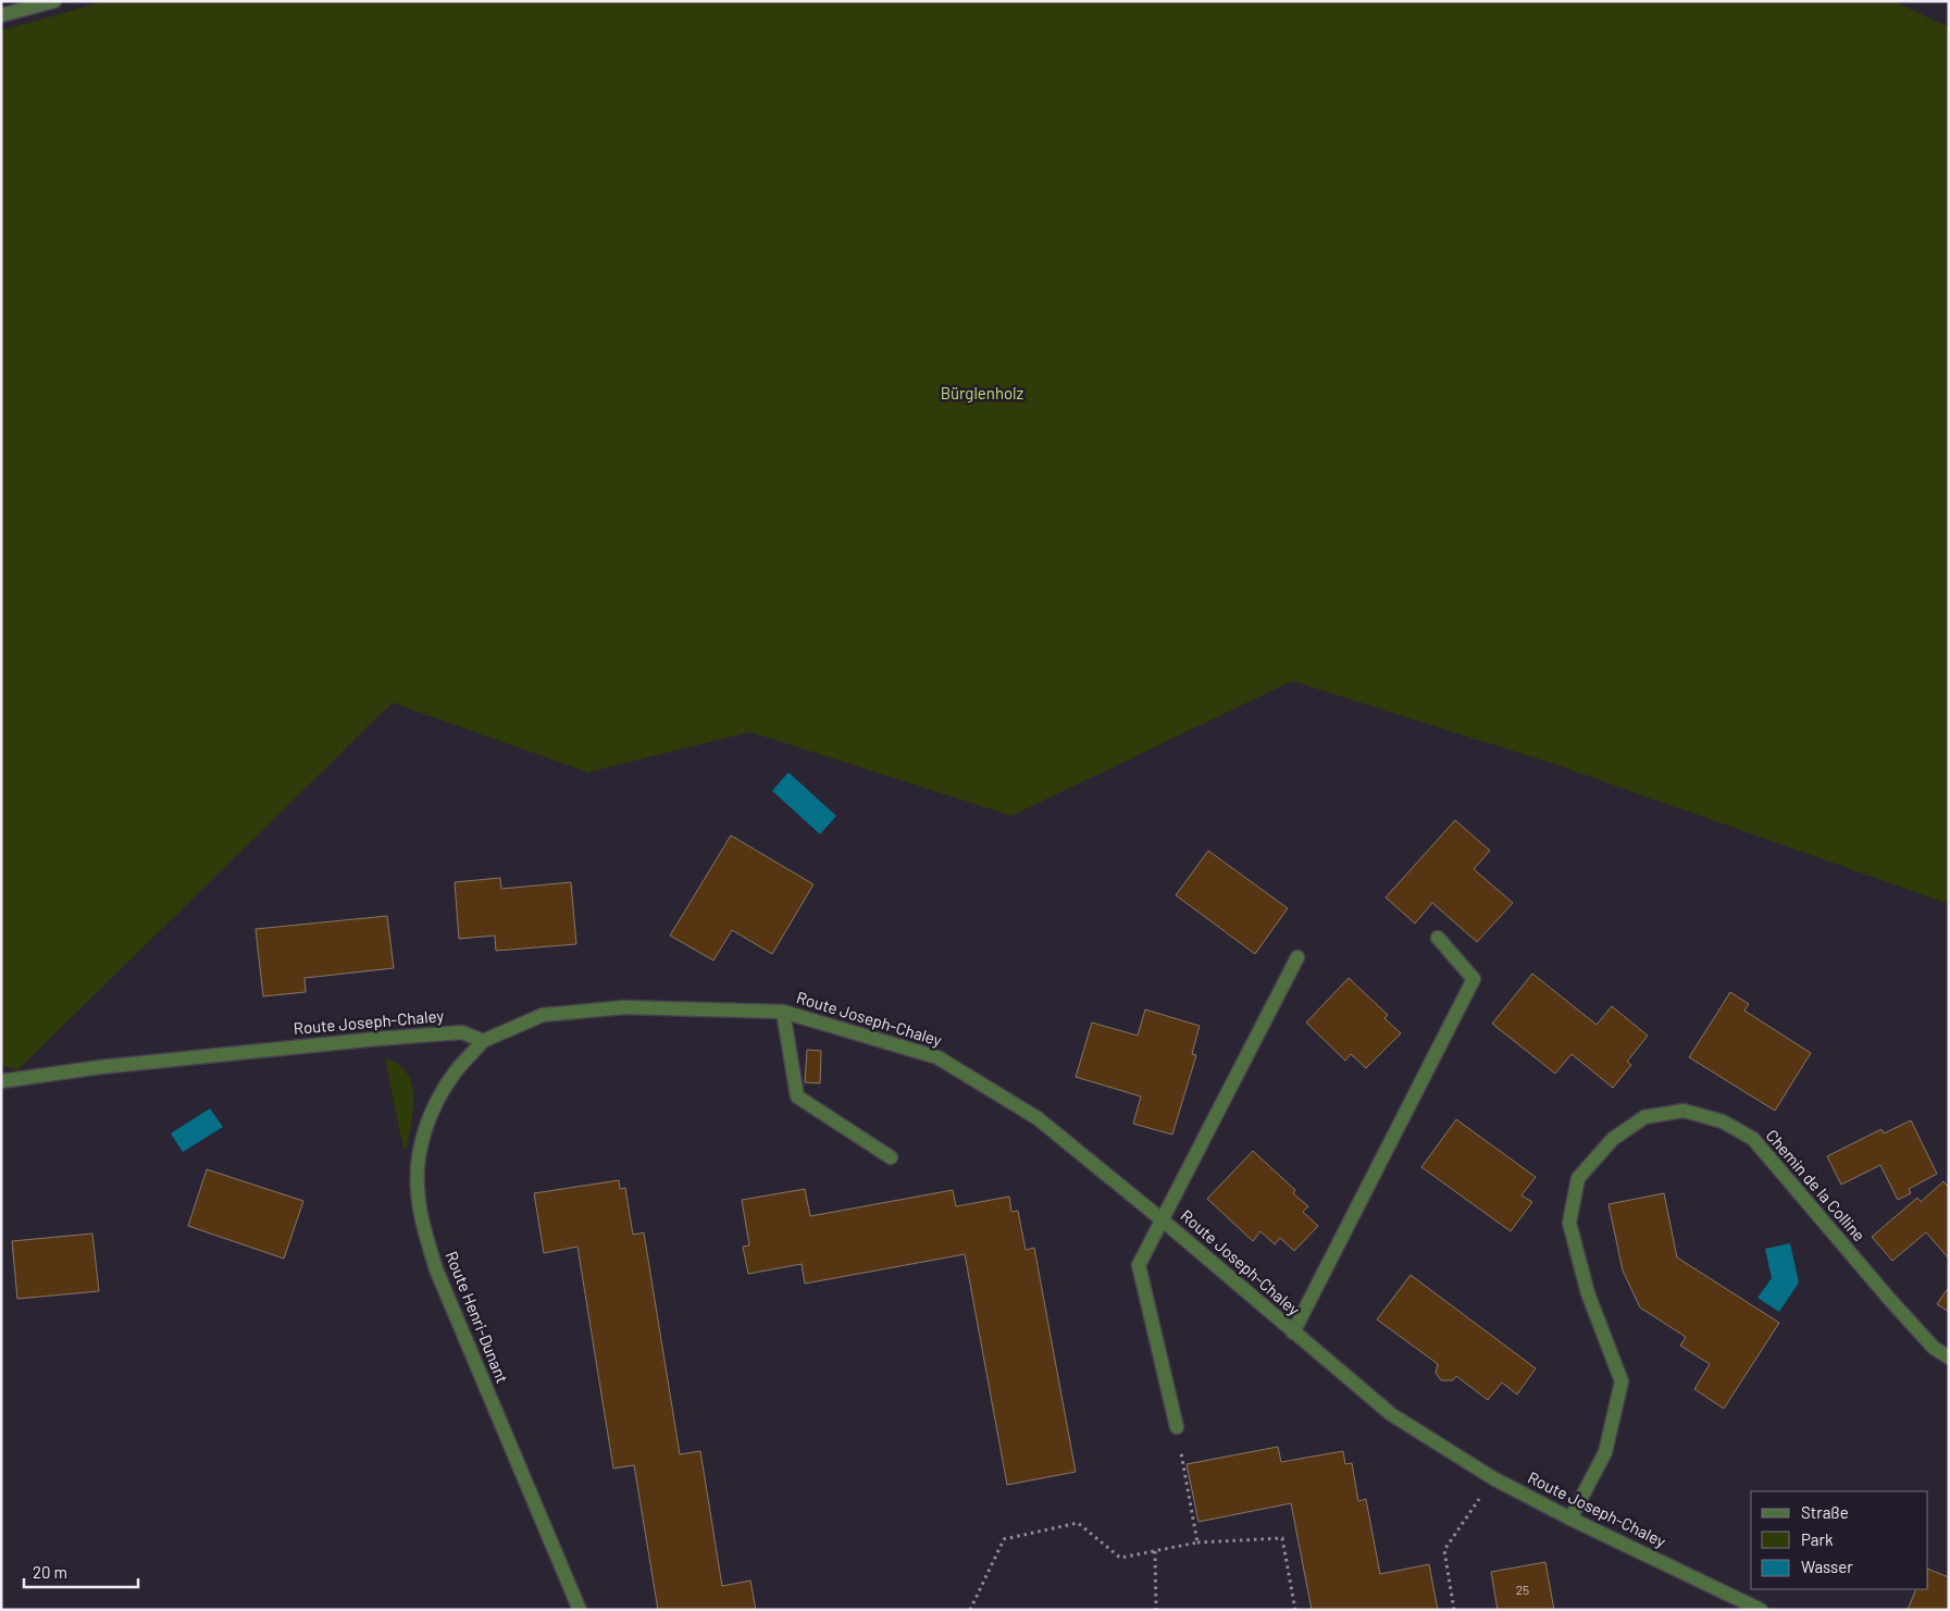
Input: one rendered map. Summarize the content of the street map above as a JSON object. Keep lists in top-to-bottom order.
{
  "streets": {
    "street": ["Route Joseph-Chaley", "Chemin de la Colline", "Route Henri-Dunant"]
  },
  "crossings": [
    ["Route Joseph-Chaley", "Chemin de la Colline"],
    ["Route Joseph-Chaley", "Route Henri-Dunant"]
  ],
  "parks": ["Bürglenholz"],
  "house_numbers": ["25"],
  "legend": ["Straße", "Park", "Wasser"],
  "scale_bar": "20 m"
}
